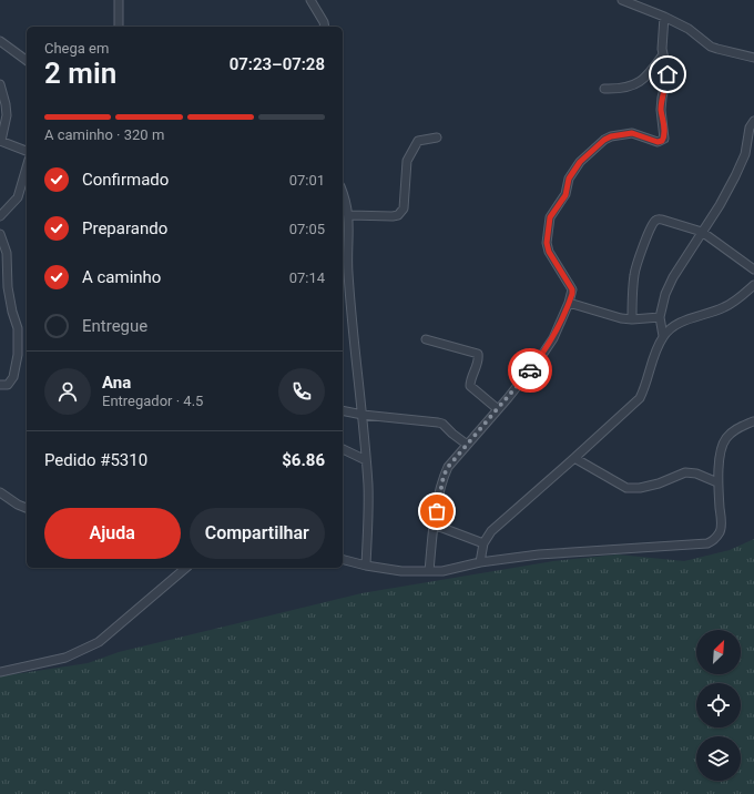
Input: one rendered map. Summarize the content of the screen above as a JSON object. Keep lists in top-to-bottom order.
{
  "north": "top right",
  "page": {
    "heading": ["2 min", "Chega em", "07:23–07:28"],
    "panel": [
      "Ana",
      "Entregador · 4.5",
      "Pedido #5310",
      "$6.86"
    ],
    "bar": "A caminho · 320 m",
    "list": [
      ["Confirmado", "07:01"],
      ["Preparando", "07:05"],
      ["A caminho", "07:14"],
      "Entregue"
    ],
    "buttons": ["Ajuda", "Compartilhar"]
  }
}
